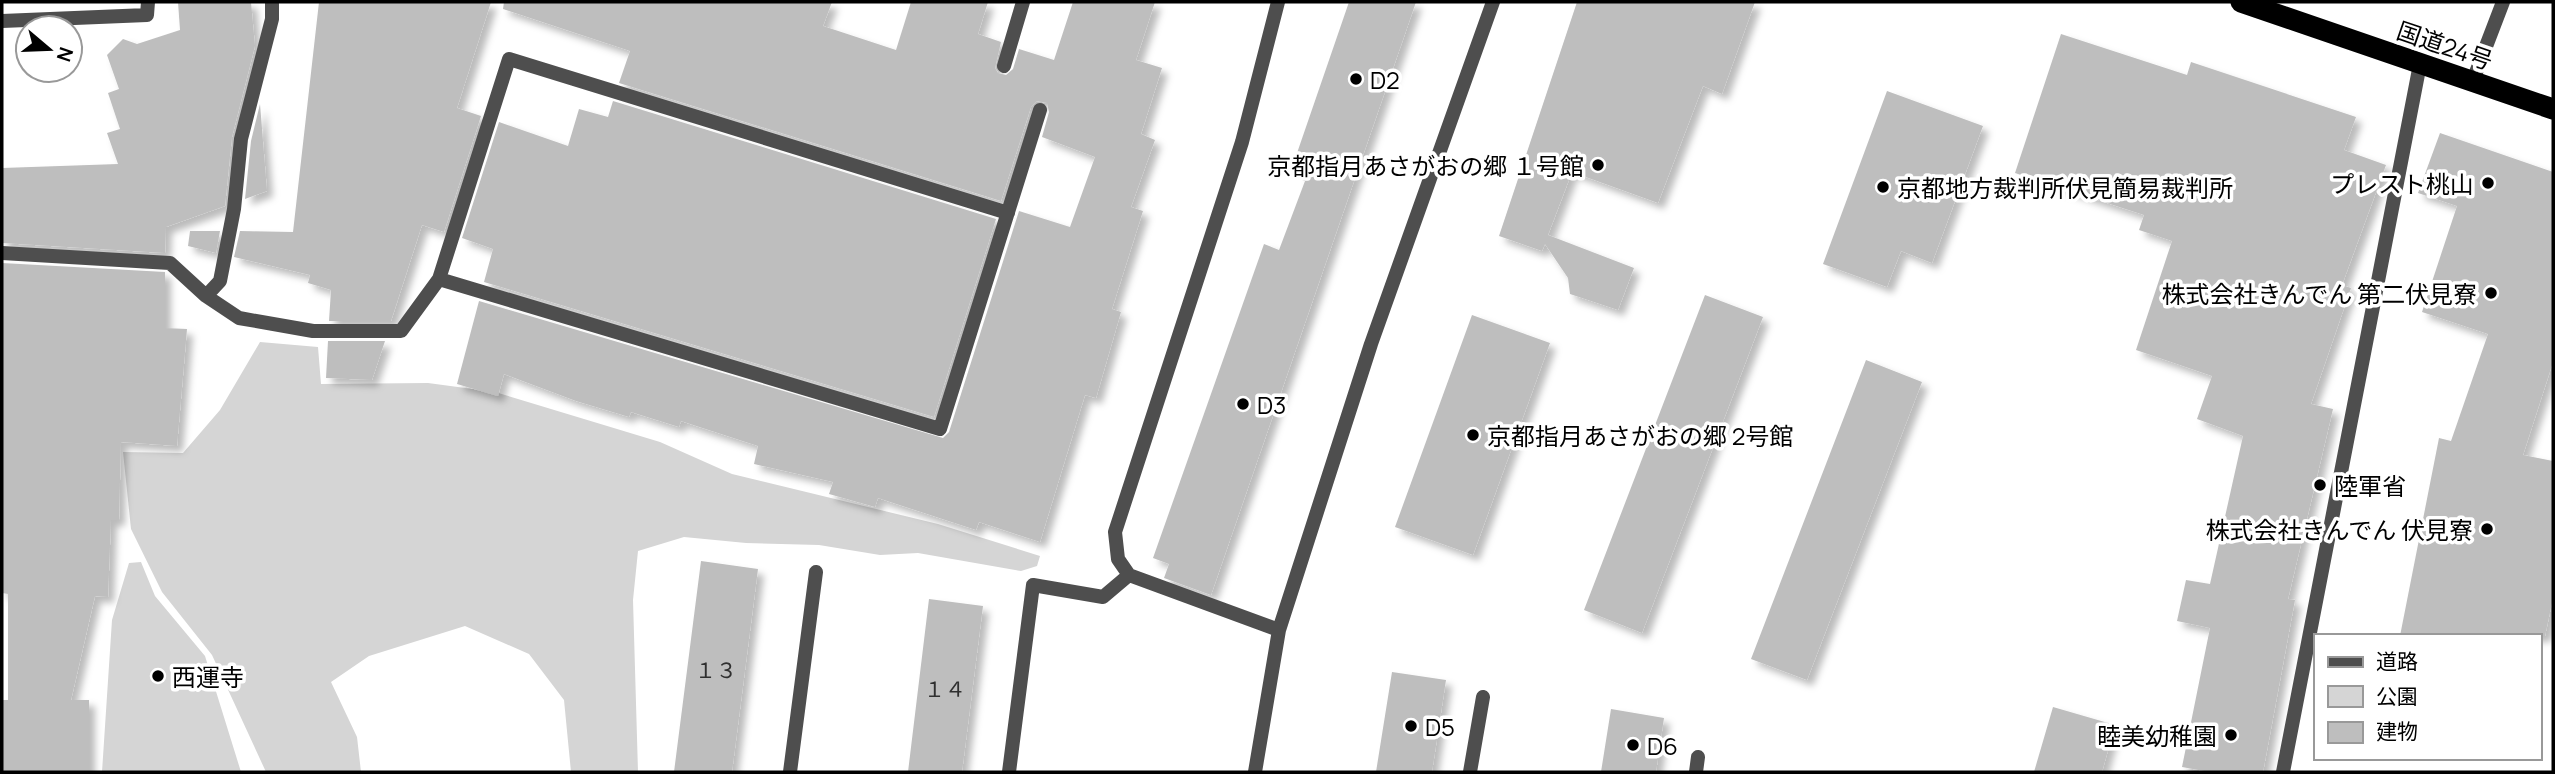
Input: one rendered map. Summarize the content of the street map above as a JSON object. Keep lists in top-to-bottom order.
{
  "streets": {
    "highway": ["国道24号"]
  },
  "places": [
    "D2",
    "京都指月あさがおの郷 １号館",
    "プレスト桃山",
    "京都地方裁判所伏見簡易裁判所",
    "株式会社きんでん 第二伏見寮",
    "D3",
    "京都指月あさがおの郷 2号館",
    "陸軍省",
    "株式会社きんでん 伏見寮",
    "西運寺",
    "D5",
    "睦美幼稚園",
    "D6"
  ],
  "house_numbers": ["１３", "１４"],
  "legend": ["道路", "公園", "建物"],
  "north": "right"
}
